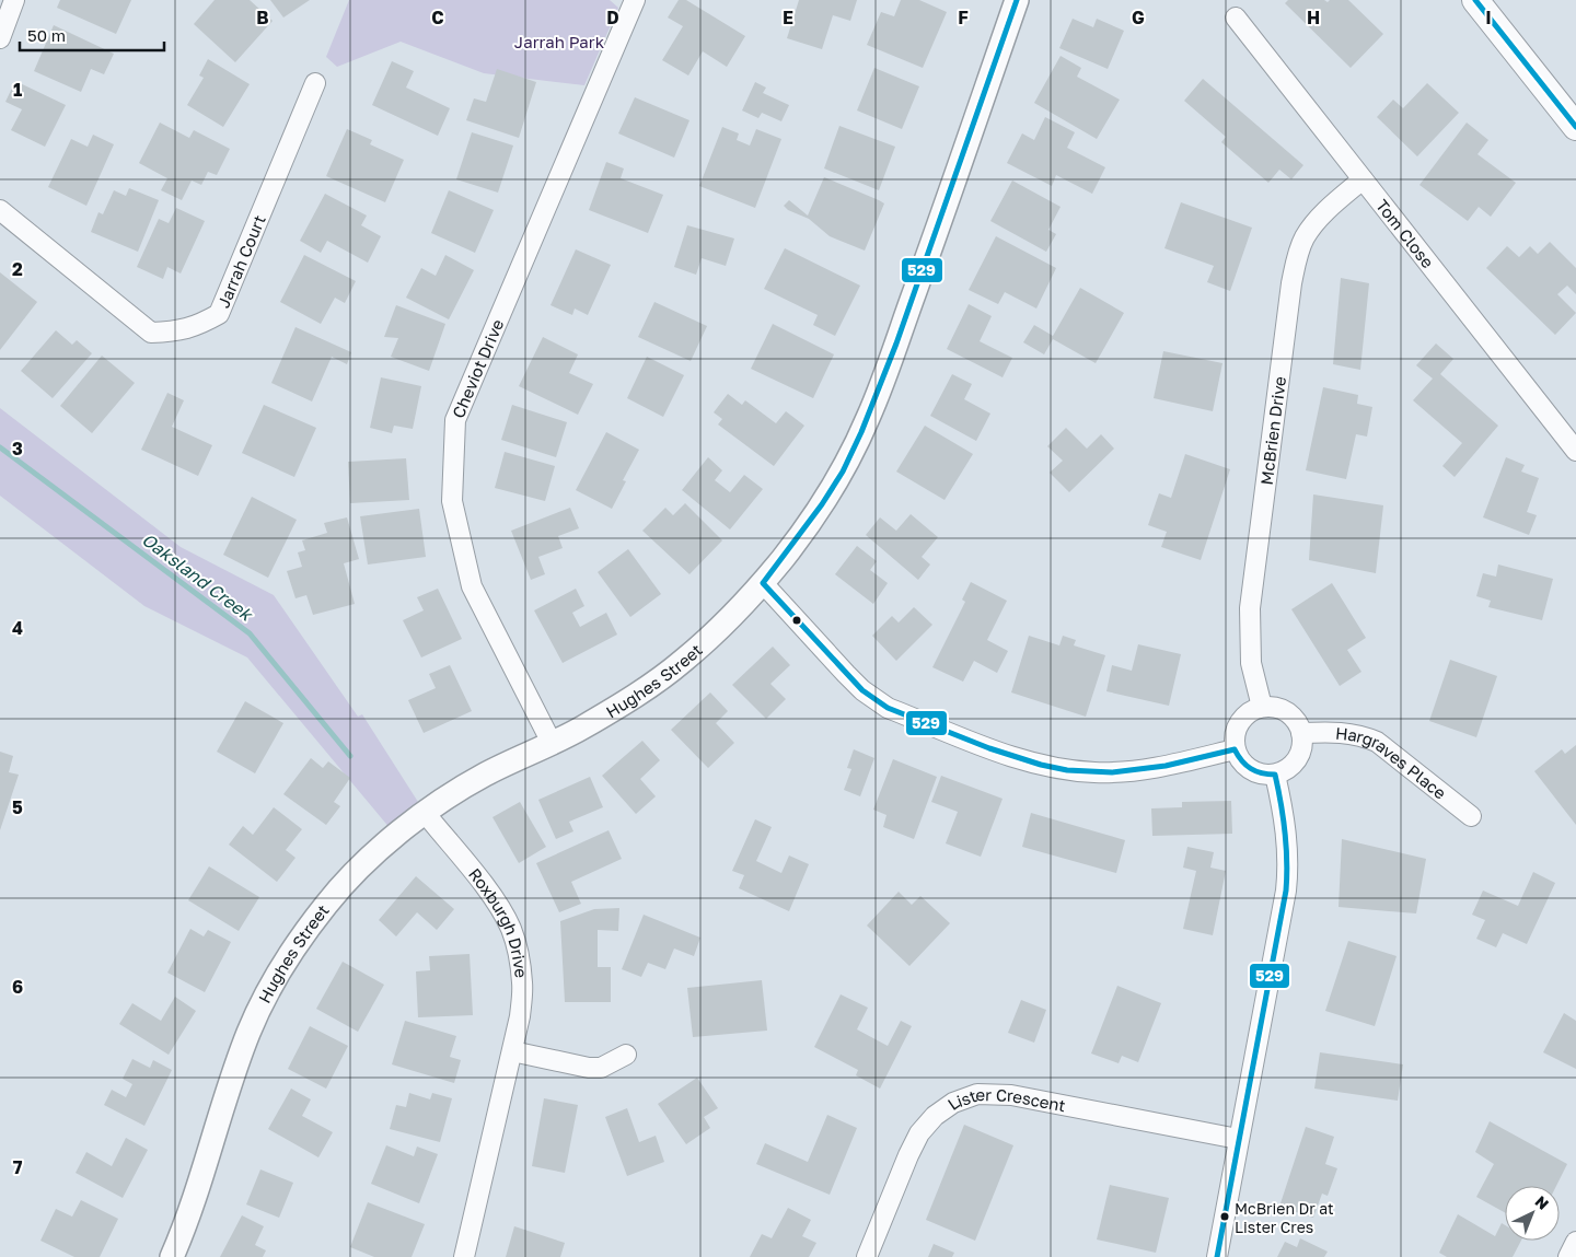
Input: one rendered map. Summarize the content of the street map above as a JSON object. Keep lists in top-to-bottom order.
{
  "streets": {
    "street": [
      "Tom Close",
      "Jarrah Court",
      "Cheviot Drive",
      "McBrien Drive",
      "Hughes Street",
      "Hargraves Place",
      "Roxburgh Drive",
      "Lister Crescent"
    ]
  },
  "crossings": [
    ["Tom Close", "McBrien Drive"],
    ["Cheviot Drive", "Hughes Street"],
    ["McBrien Drive", "Hargraves Place"],
    ["Hughes Street", "Roxburgh Drive"]
  ],
  "water": ["Oaksland Creek"],
  "parks": ["Jarrah Park"],
  "places": ["McBrien Dr at Lister Cres"],
  "lines": ["transit line 529"],
  "scale_bar": "50 m",
  "north": "top right",
  "grid": {
    "columns": [
      "B",
      "C",
      "D",
      "E",
      "F",
      "G",
      "H",
      "I"
    ],
    "rows": [
      "1",
      "2",
      "3",
      "4",
      "5",
      "6",
      "7"
    ]
  }
}
